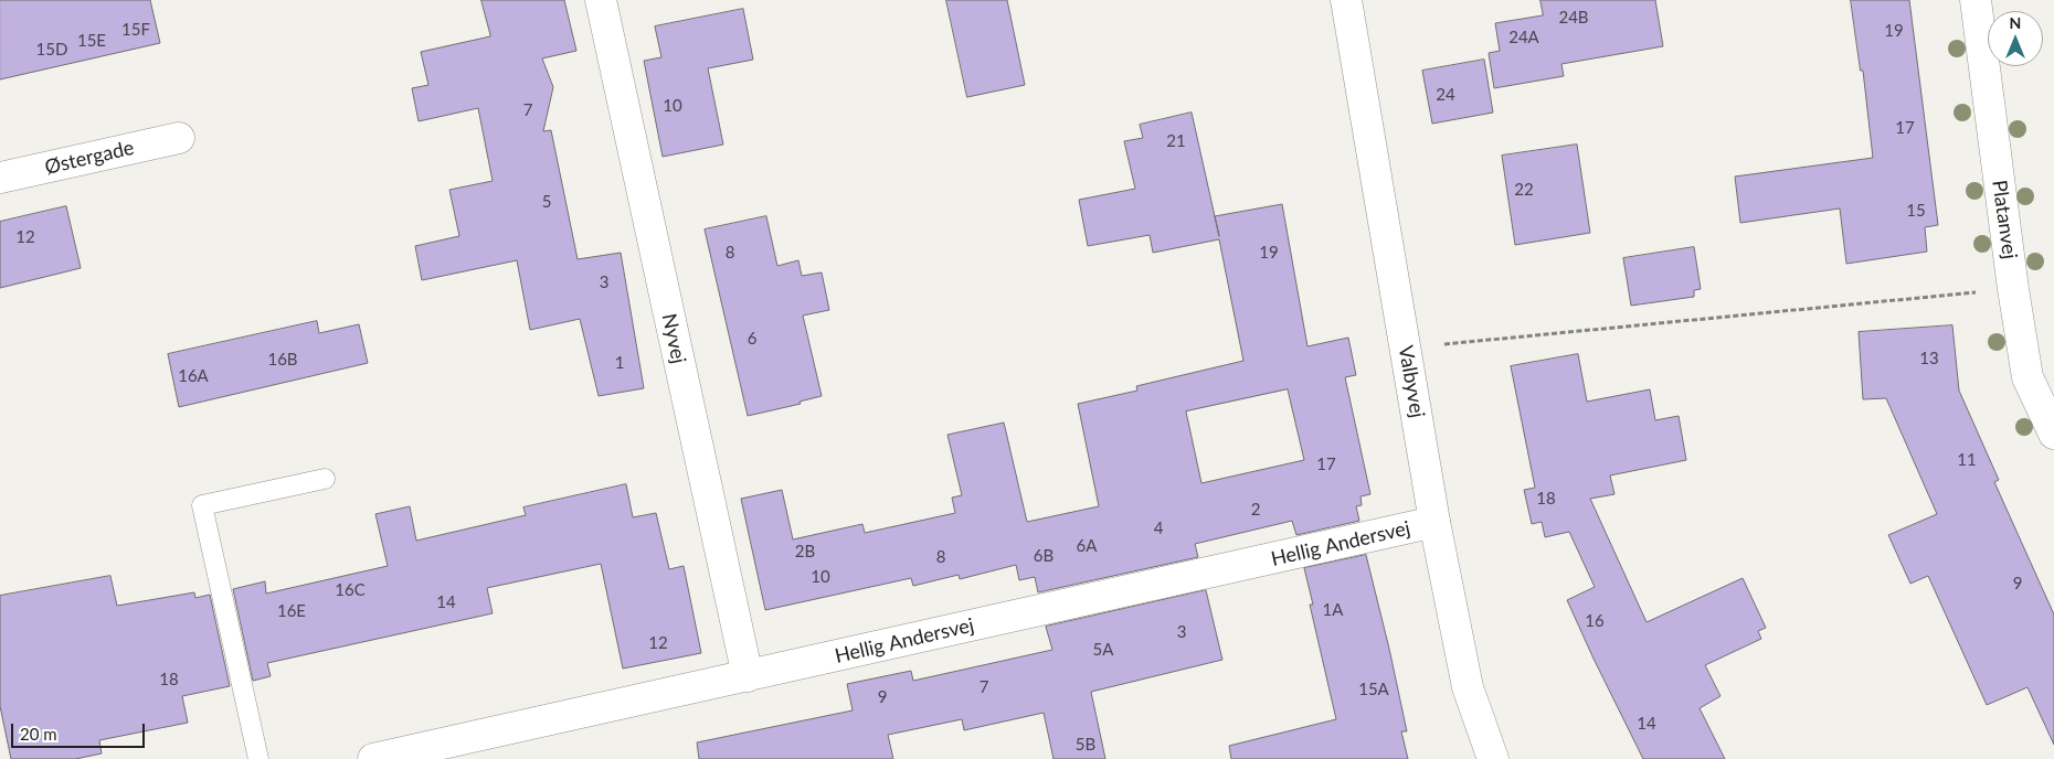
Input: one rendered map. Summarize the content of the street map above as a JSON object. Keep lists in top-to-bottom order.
{
  "streets": {
    "street": [
      "Østergade",
      "Platanvej",
      "Nyvej",
      "Valbyvej",
      "Hellig Andersvej"
    ]
  },
  "crossings": [
    ["Nyvej", "Hellig Andersvej"],
    ["Valbyvej", "Hellig Andersvej"]
  ],
  "house_numbers": [
    "24B",
    "15F",
    "19",
    "24A",
    "15E",
    "15D",
    "24",
    "10",
    "7",
    "17",
    "21",
    "22",
    "5",
    "15",
    "12",
    "8",
    "19",
    "3",
    "6",
    "13",
    "16B",
    "1",
    "16A",
    "11",
    "17",
    "18",
    "2",
    "4",
    "6A",
    "2B",
    "6B",
    "8",
    "10",
    "9",
    "16C",
    "14",
    "1A",
    "16E",
    "16",
    "3",
    "12",
    "5A",
    "18",
    "7",
    "15A",
    "9",
    "14",
    "5B"
  ],
  "scale_bar": "20 m",
  "north": "top"
}
